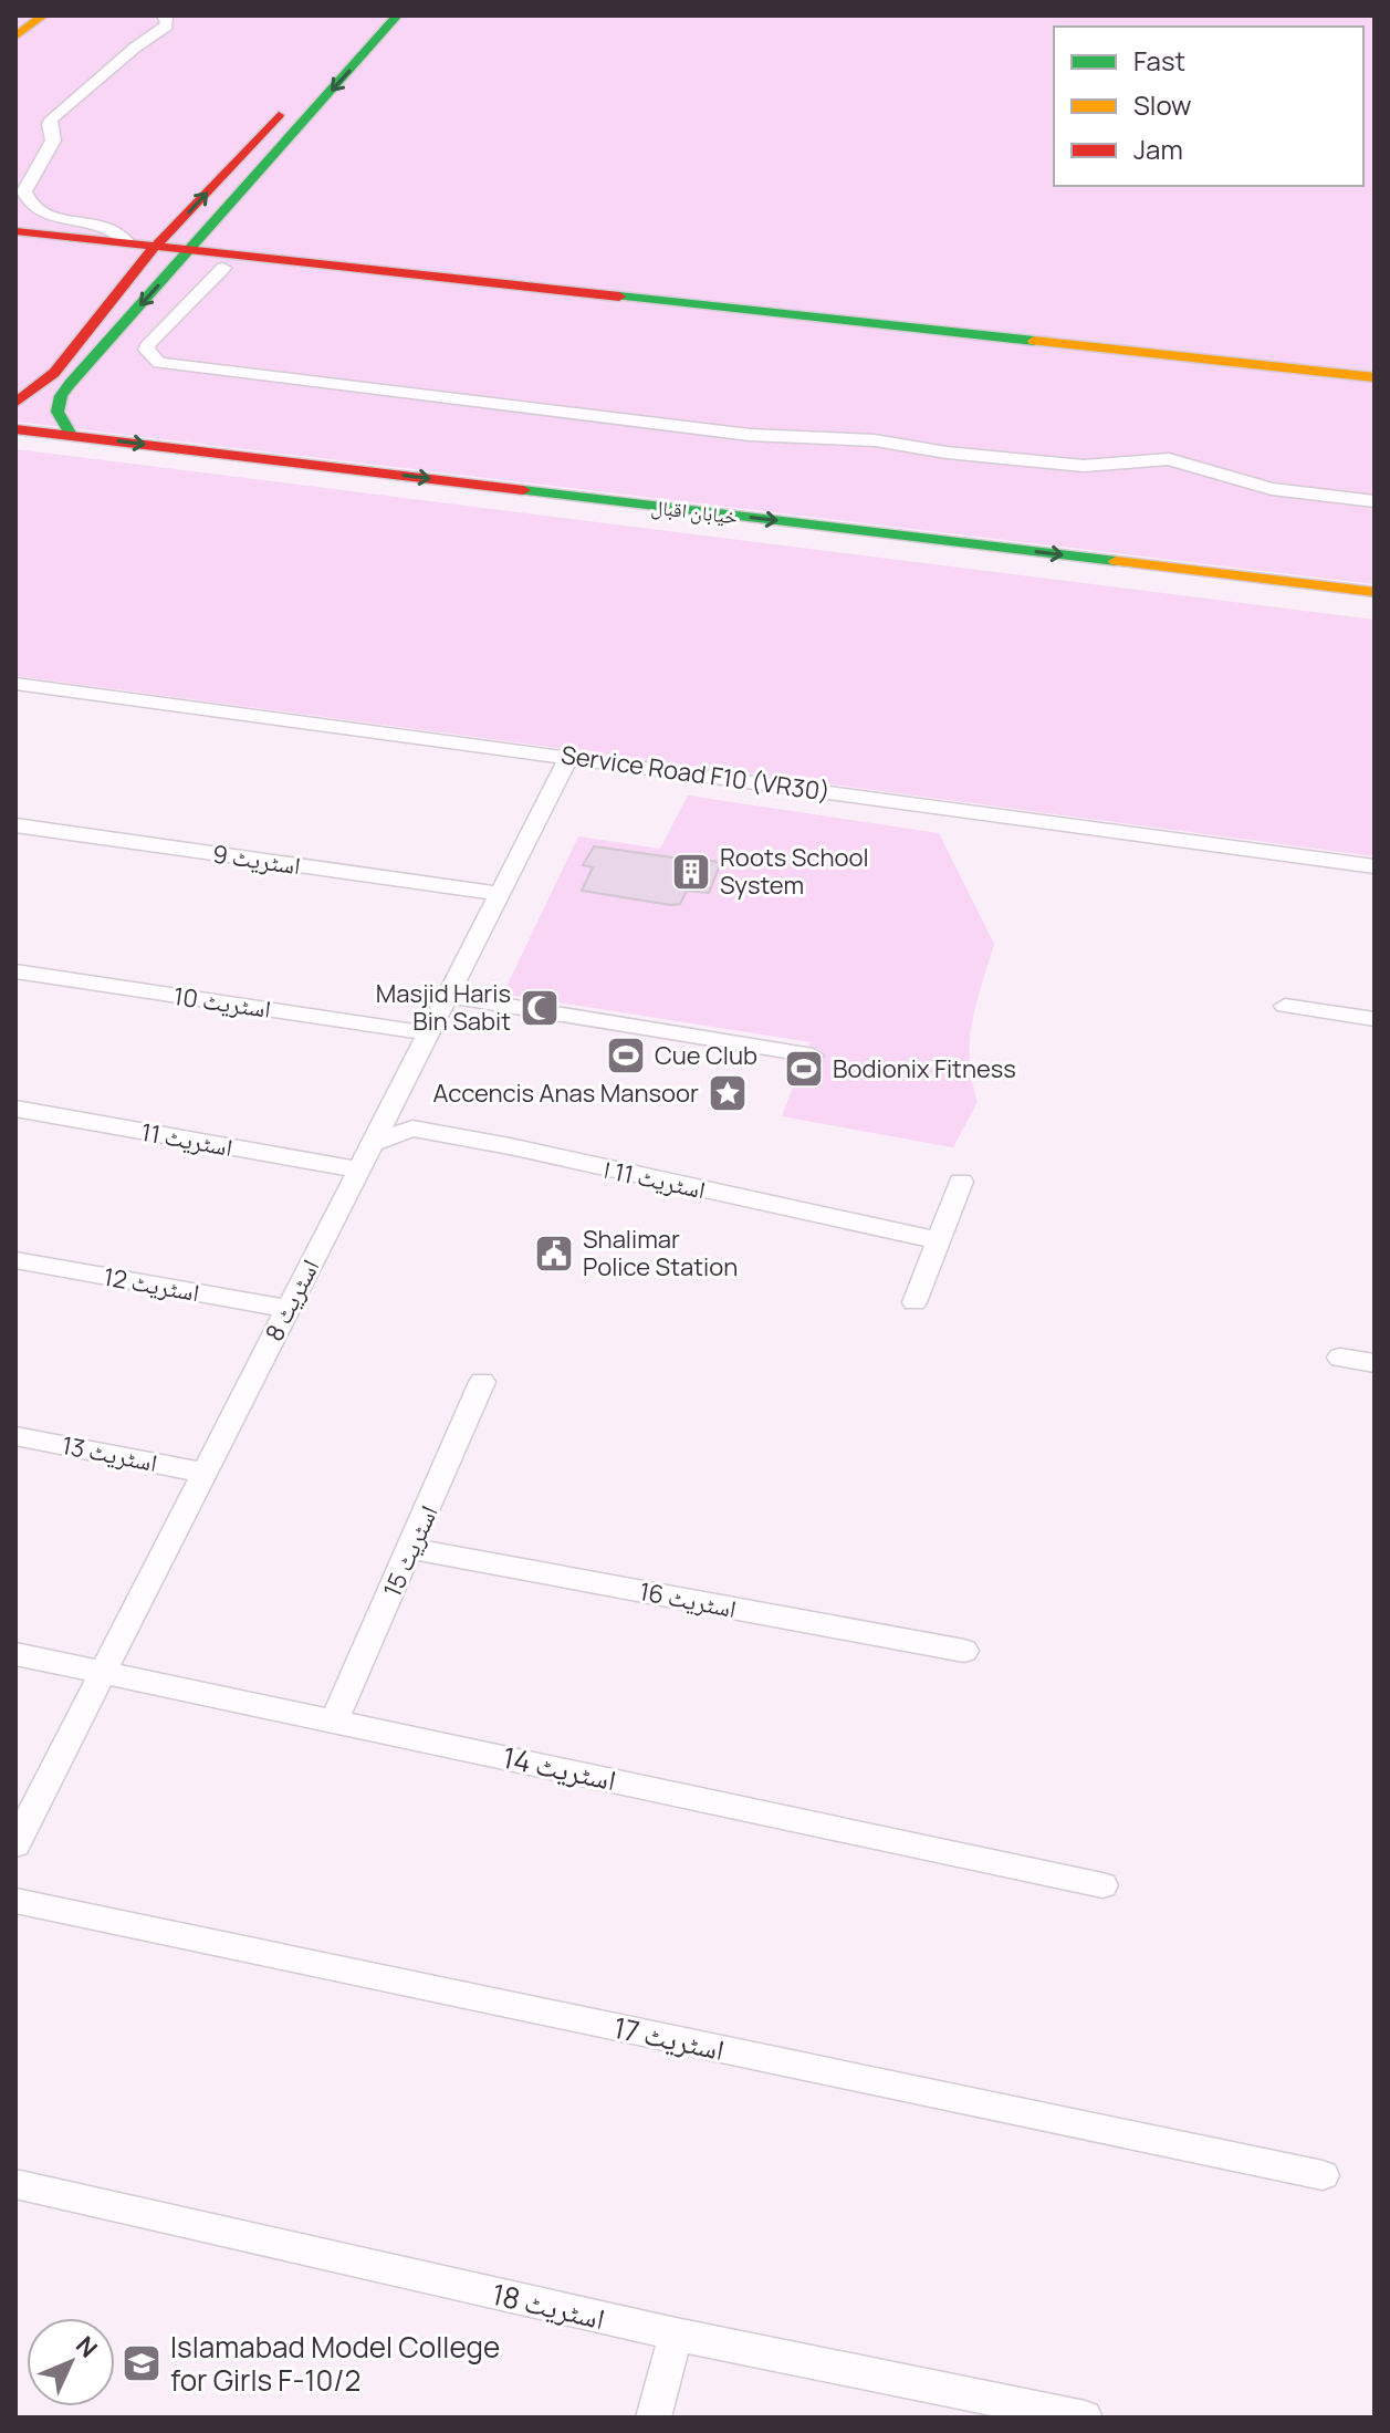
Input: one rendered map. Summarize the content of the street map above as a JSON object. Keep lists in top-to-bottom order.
{
  "streets": {
    "street": [
      "خیابان اقبال",
      "Service Road F10 (VR30)",
      "اسٹریٹ 9",
      "اسٹریٹ 10",
      "اسٹریٹ 11",
      "اسٹریٹ 11 ا",
      "اسٹریٹ 12",
      "اسٹریٹ 8",
      "اسٹریٹ 13",
      "اسٹریٹ 15",
      "اسٹریٹ 16",
      "اسٹریٹ 14",
      "اسٹریٹ 17",
      "اسٹریٹ 18"
    ]
  },
  "crossings": [
    ["Service Road F10 (VR30)", "اسٹریٹ 8"],
    ["اسٹریٹ 9", "اسٹریٹ 8"],
    ["اسٹریٹ 10", "اسٹریٹ 8"],
    ["اسٹریٹ 11", "اسٹریٹ 8"],
    ["اسٹریٹ 11 ا", "اسٹریٹ 8"],
    ["اسٹریٹ 12", "اسٹریٹ 8"],
    ["اسٹریٹ 8", "اسٹریٹ 13"],
    ["اسٹریٹ 8", "اسٹریٹ 14"],
    ["اسٹریٹ 15", "اسٹریٹ 16"],
    ["اسٹریٹ 15", "اسٹریٹ 14"]
  ],
  "places": {
    "building": ["Roots School System"],
    "mosque": ["Masjid Haris Bin Sabit"],
    "sports": ["Cue Club", "Bodionix Fitness"],
    "place": ["Accencis Anas Mansoor"],
    "public building": ["Shalimar Police Station"],
    "school or university": ["Islamabad Model College for Girls F-10/2"]
  },
  "legend": ["Fast", "Slow", "Jam"],
  "north": "top right"
}
